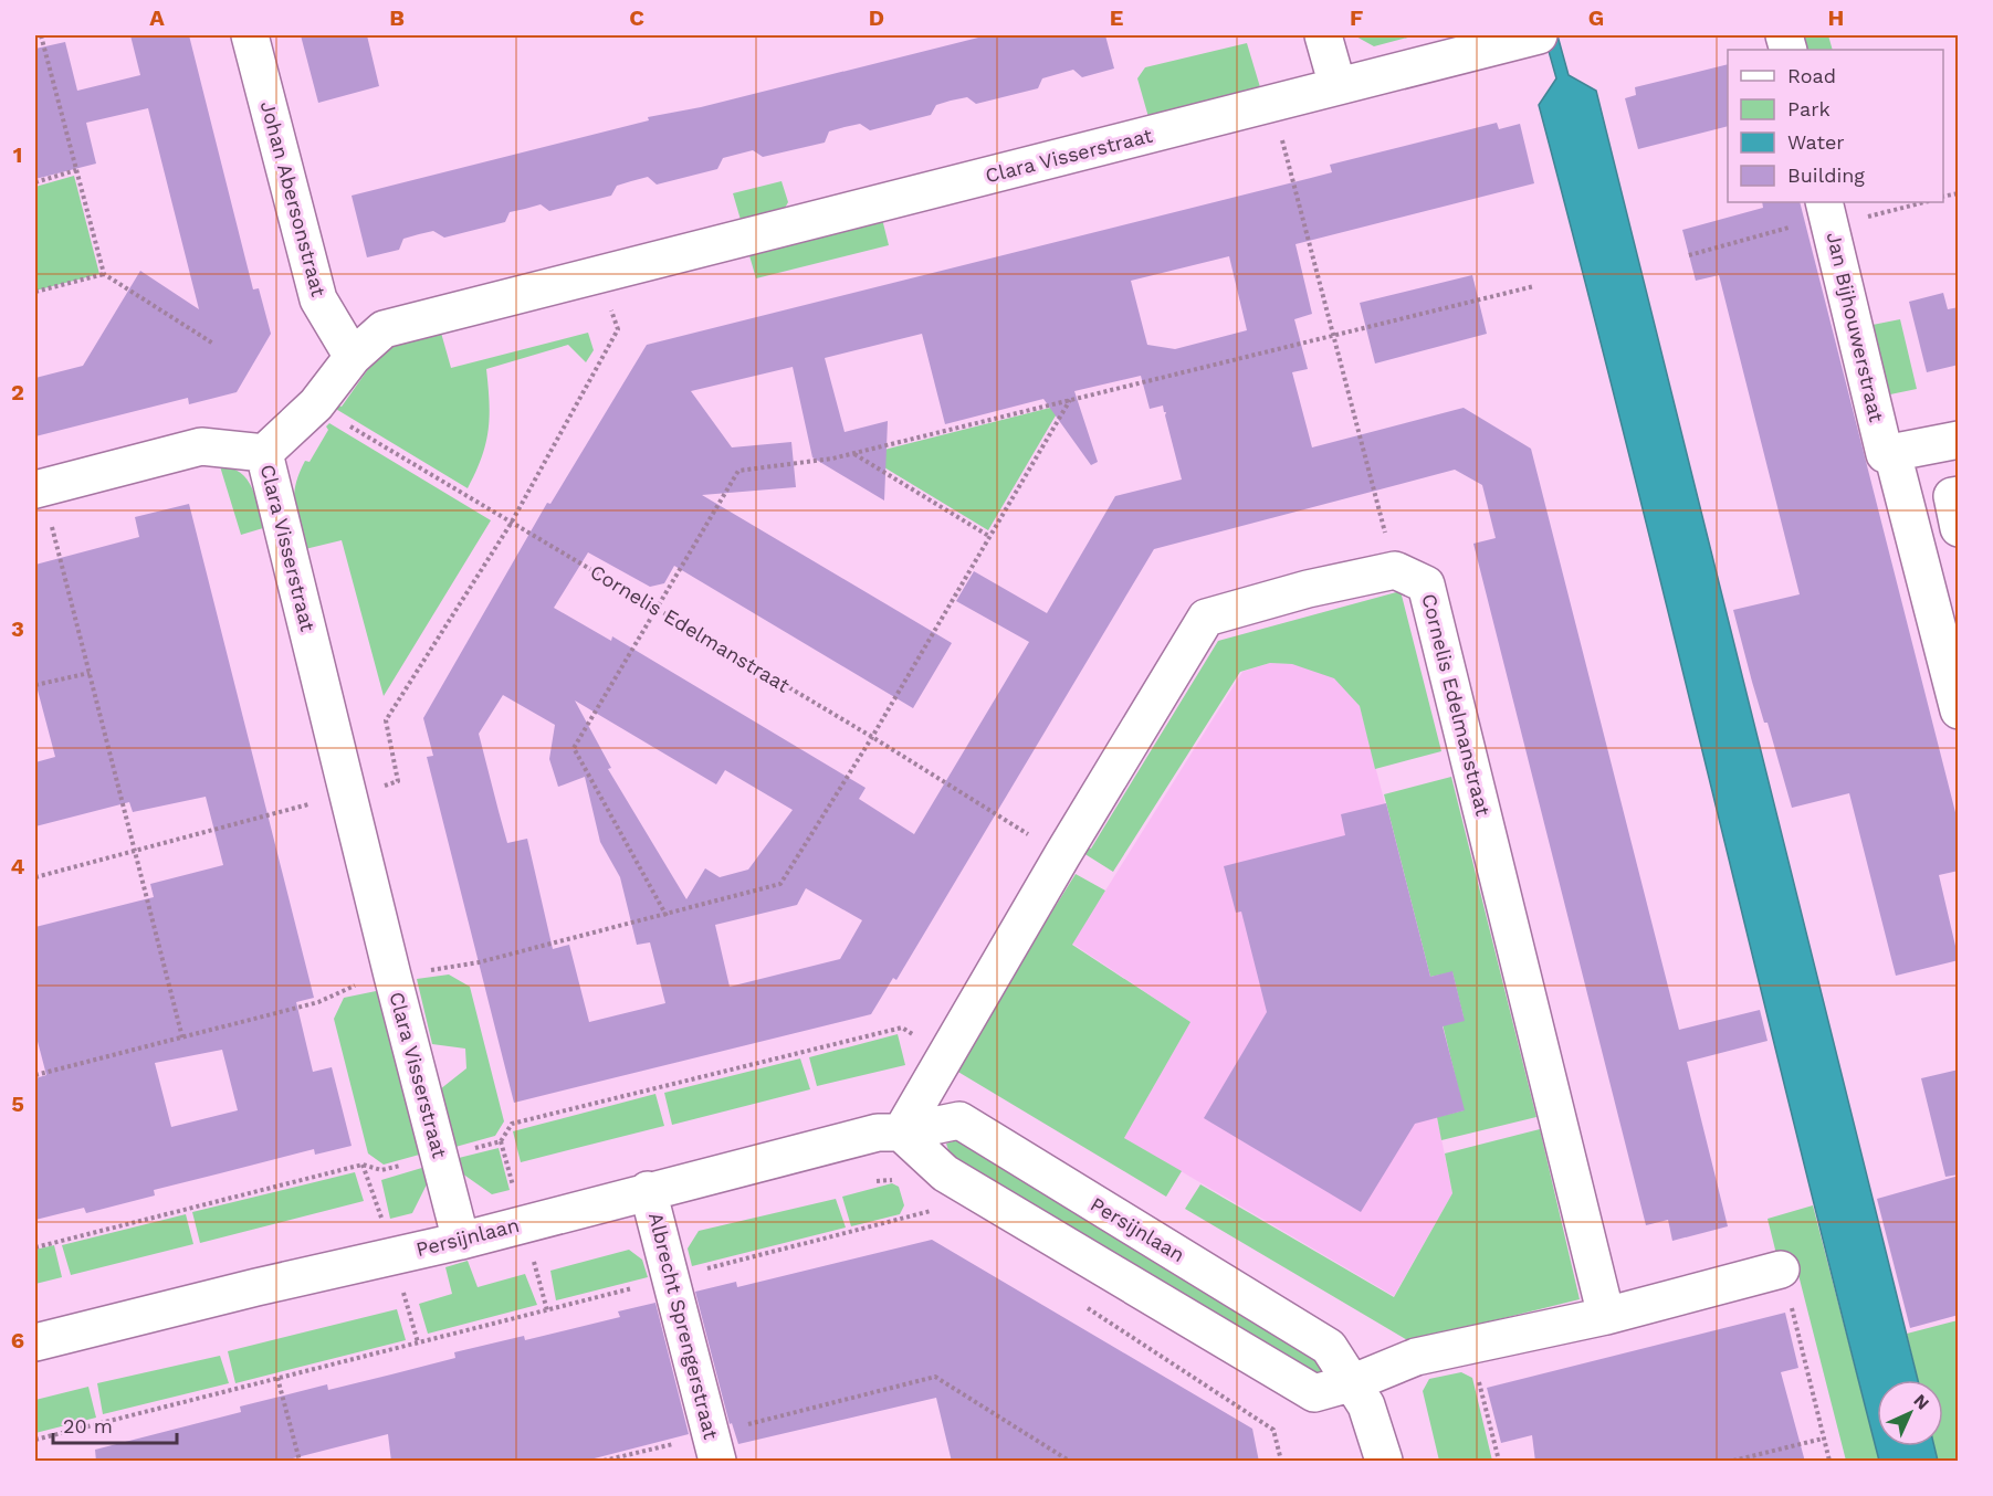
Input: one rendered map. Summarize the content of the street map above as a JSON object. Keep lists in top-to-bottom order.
{
  "streets": {
    "street": [
      "Clara Visserstraat",
      "Johan Abersonstraat",
      "Jan Bijhouwerstraat",
      "Cornelis Edelmanstraat",
      "Persijnlaan",
      "Albrecht Sprengerstraat"
    ]
  },
  "crossings": [
    ["Clara Visserstraat", "Johan Abersonstraat"],
    ["Clara Visserstraat", "Cornelis Edelmanstraat"],
    ["Clara Visserstraat", "Persijnlaan"],
    ["Persijnlaan", "Albrecht Sprengerstraat"]
  ],
  "legend": [
    "Road",
    "Park",
    "Water",
    "Building"
  ],
  "scale_bar": "20 m",
  "north": "top right",
  "grid": {
    "columns": [
      "A",
      "B",
      "C",
      "D",
      "E",
      "F",
      "G",
      "H"
    ],
    "rows": [
      "1",
      "2",
      "3",
      "4",
      "5",
      "6"
    ]
  }
}
